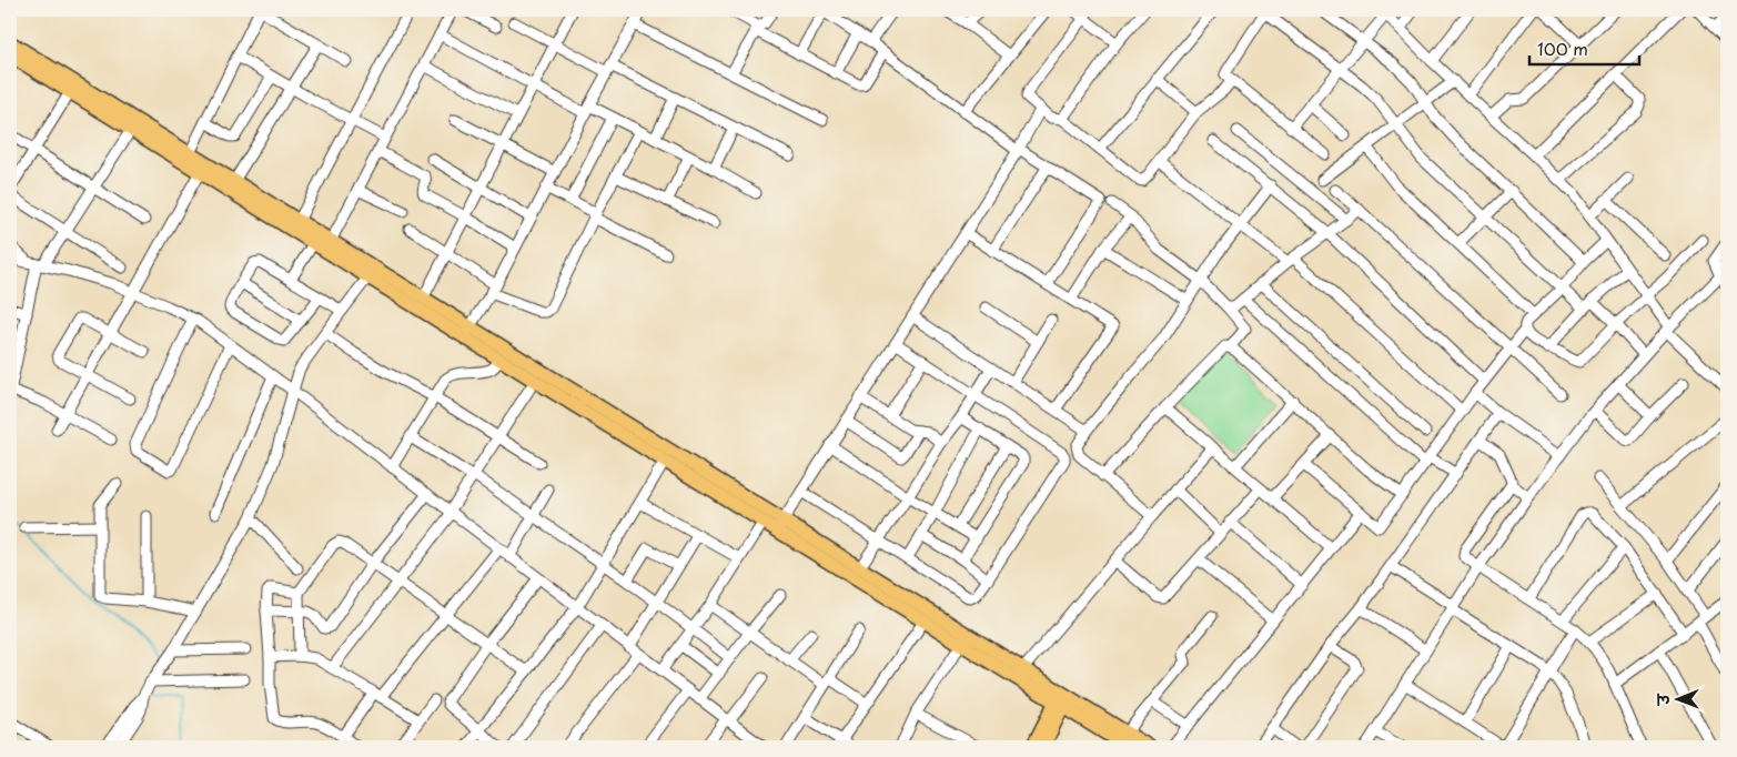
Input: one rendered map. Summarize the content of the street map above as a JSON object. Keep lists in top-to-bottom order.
{
  "scale_bar": "100 m",
  "north": "left"
}
